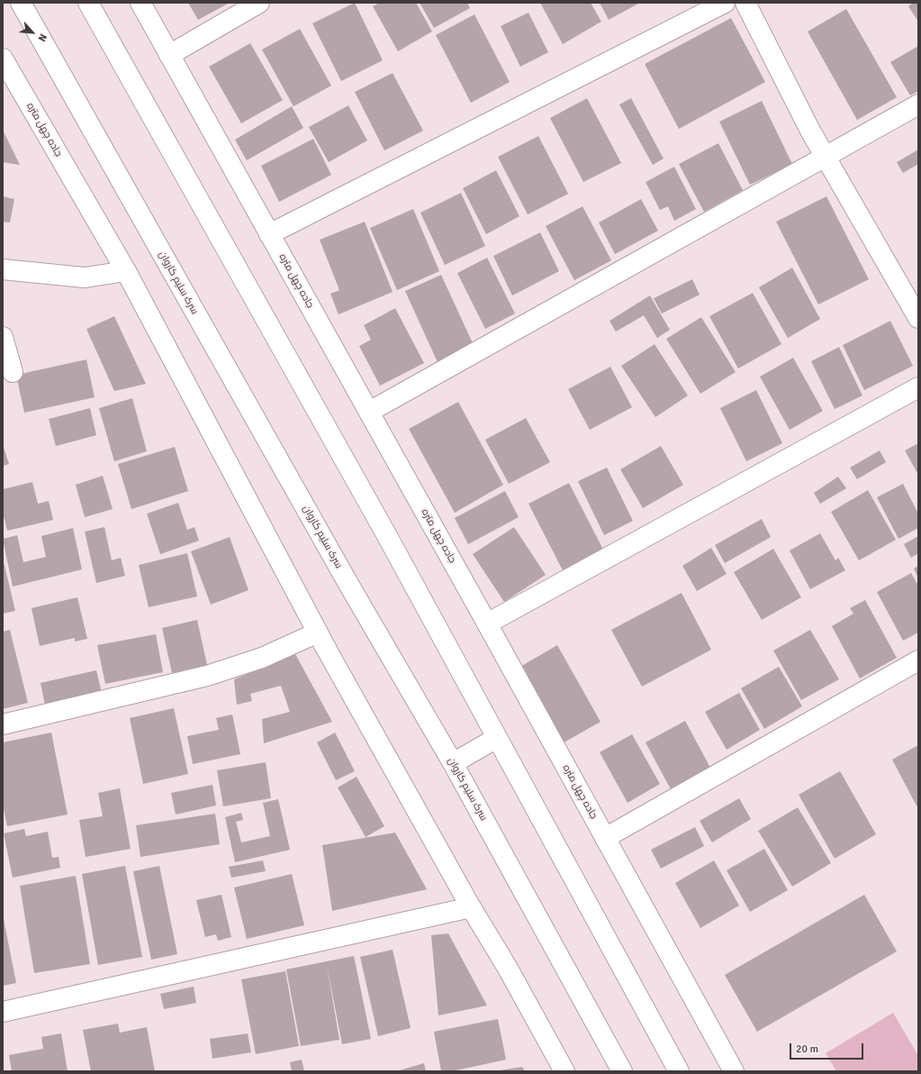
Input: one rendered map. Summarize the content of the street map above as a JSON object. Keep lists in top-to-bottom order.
{
  "streets": {
    "street": ["جاده چهل متره", "سرک سلیم کاروان"]
  },
  "scale_bar": "20 m",
  "north": "bottom right"
}
